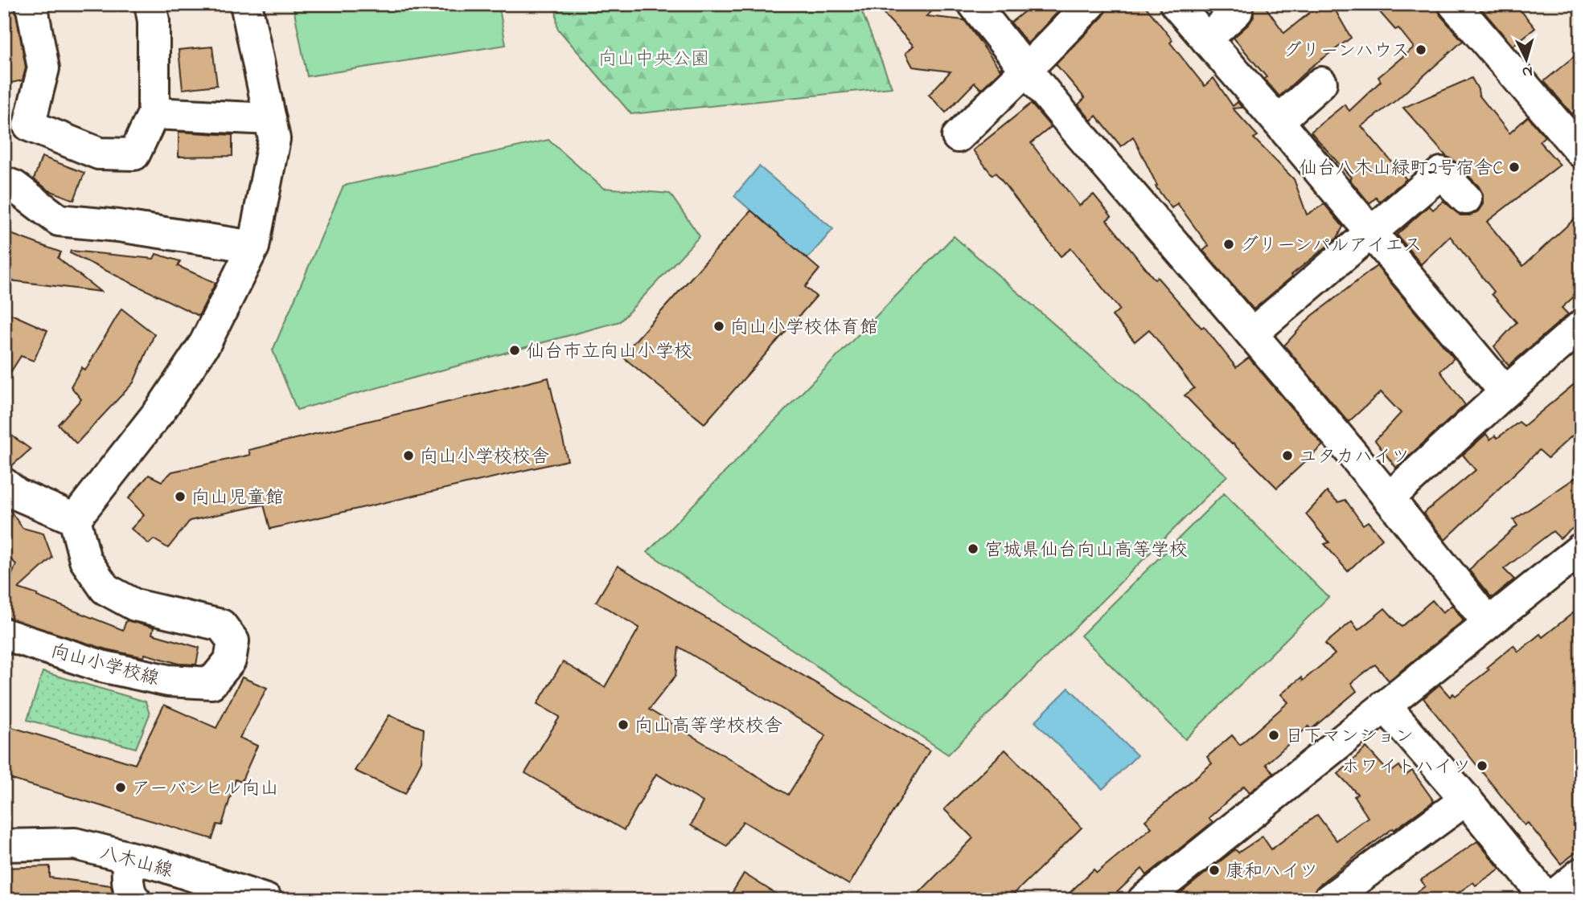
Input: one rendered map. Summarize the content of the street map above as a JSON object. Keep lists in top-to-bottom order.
{
  "streets": {
    "street": ["向山小学校線", "八木山線"]
  },
  "parks": ["向山中央公園"],
  "places": [
    "グリーンハウス",
    "仙台八木山緑町2号宿舎C",
    "グリーンパルアイエス",
    "向山小学校体育館",
    "仙台市立向山小学校",
    "向山小学校校舎",
    "ユタカハイツ",
    "向山児童館",
    "宮城県仙台向山高等学校",
    "向山高等学校校舎",
    "日下マンション",
    "ホワイトハイツ",
    "アーバンヒル向山",
    "康和ハイツ"
  ],
  "north": "bottom"
}
